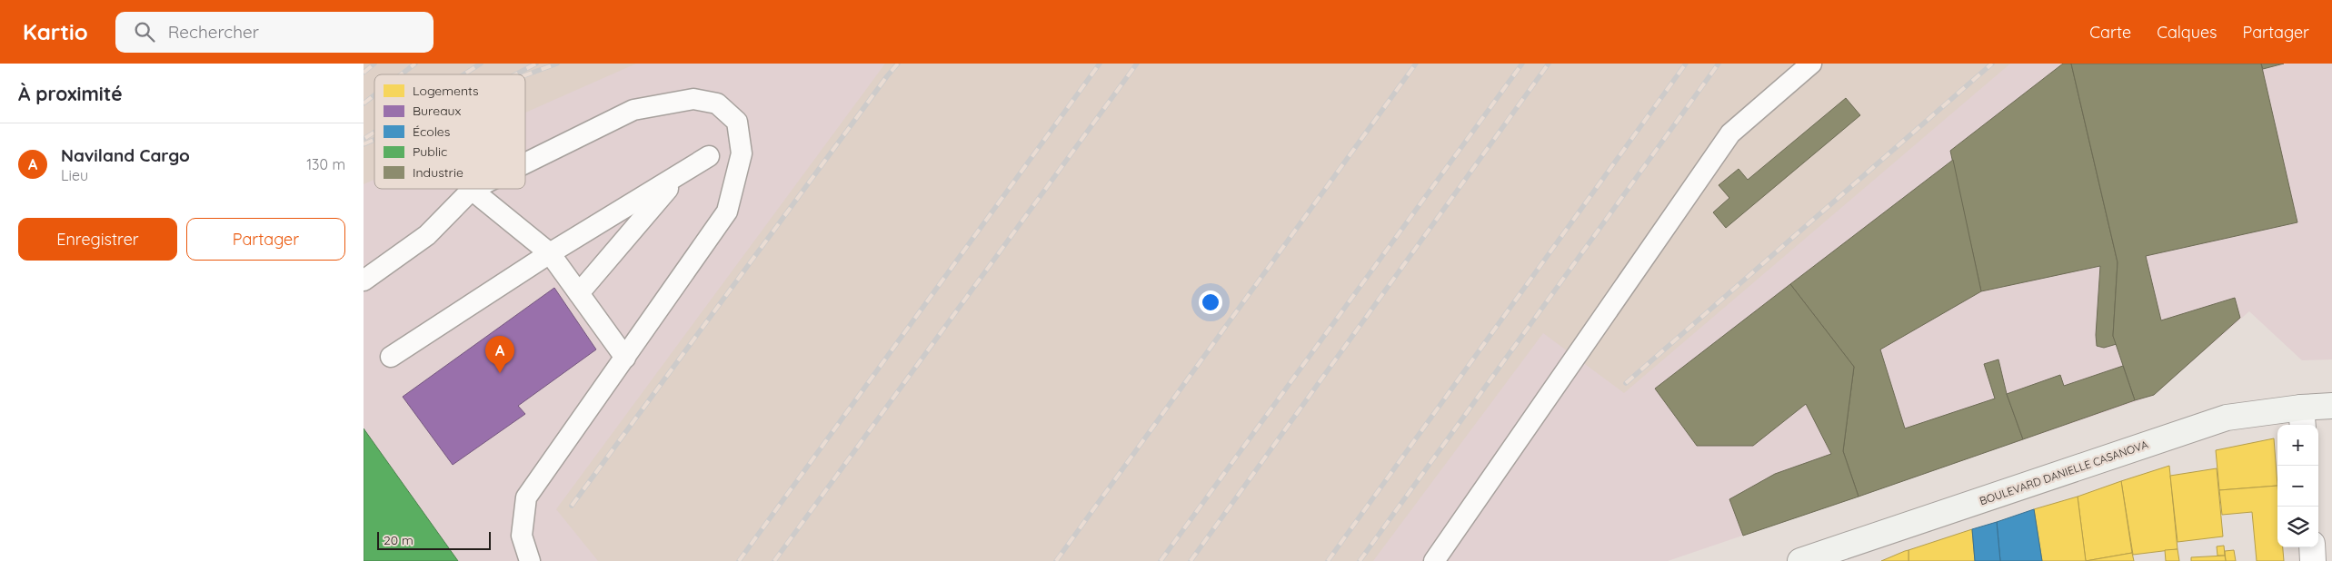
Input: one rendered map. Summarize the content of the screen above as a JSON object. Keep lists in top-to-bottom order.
{
  "streets": {
    "street": ["BOULEVARD DANIELLE CASANOVA"]
  },
  "legend": [
    "Logements",
    "Bureaux",
    "Écoles",
    "Public",
    "Industrie"
  ],
  "scale_bar": "20 m",
  "page": {
    "header": "Kartio",
    "search": "Rechercher",
    "nav": ["Carte", "Calques", "Partager"],
    "heading": "À proximité",
    "list": [
      {
        "mark": "A",
        "name": "Naviland Cargo",
        "note": "Lieu",
        "value": "130 m"
      }
    ],
    "buttons": ["Enregistrer", "Partager"],
    "pins": "A",
    "map_buttons": ["+", "−"],
    "scale": "20 m"
  }
}
